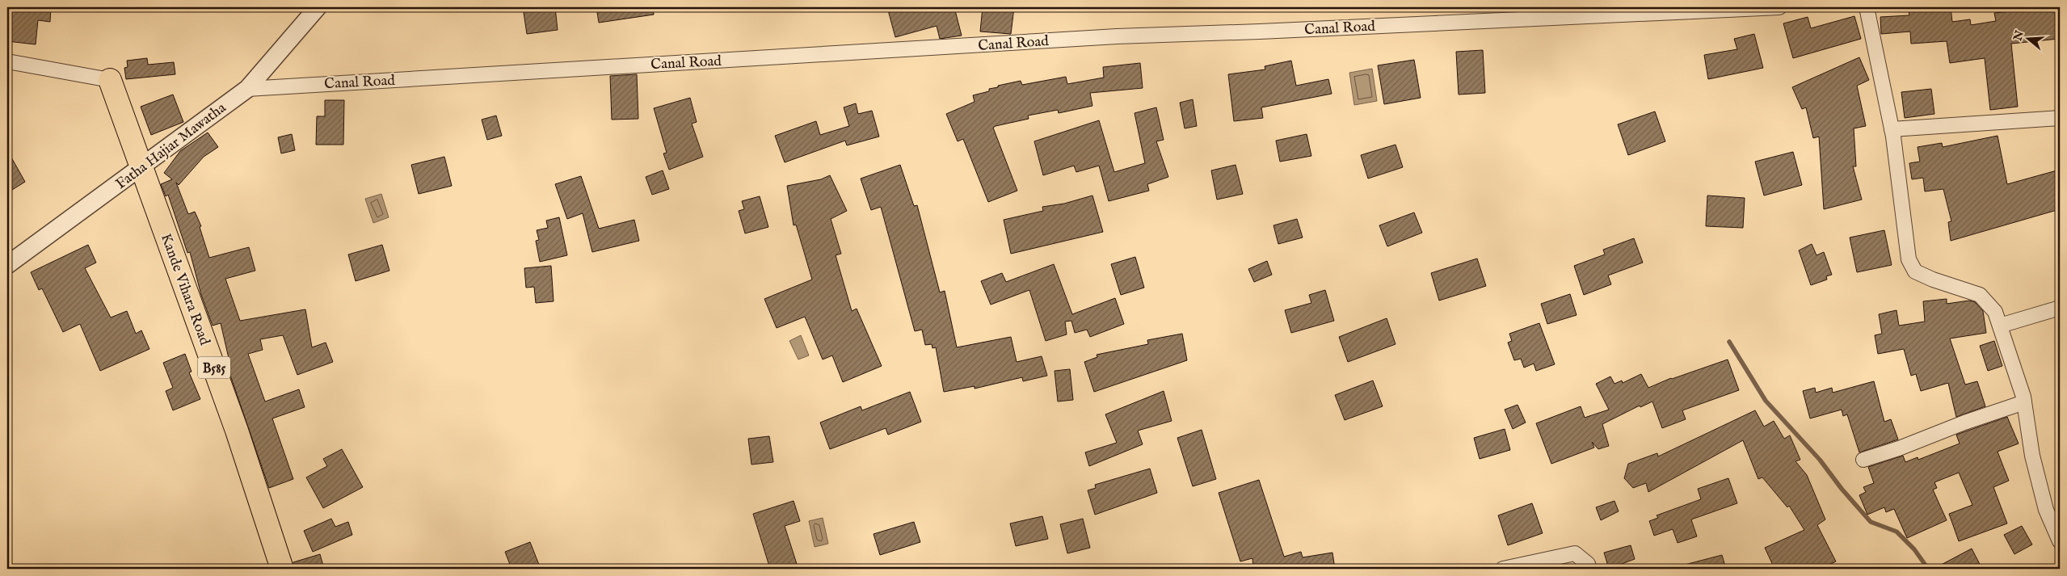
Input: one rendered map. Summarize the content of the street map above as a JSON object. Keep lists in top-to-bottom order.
{
  "streets": {
    "main road": ["Kande Vihara Road", "B585"],
    "street": ["Canal Road", "Fatha Hajiar Mawatha"]
  },
  "crossings": [
    ["Canal Road", "Fatha Hajiar Mawatha"],
    ["Fatha Hajiar Mawatha", "Kande Vihara Road"]
  ],
  "north": "left"
}
